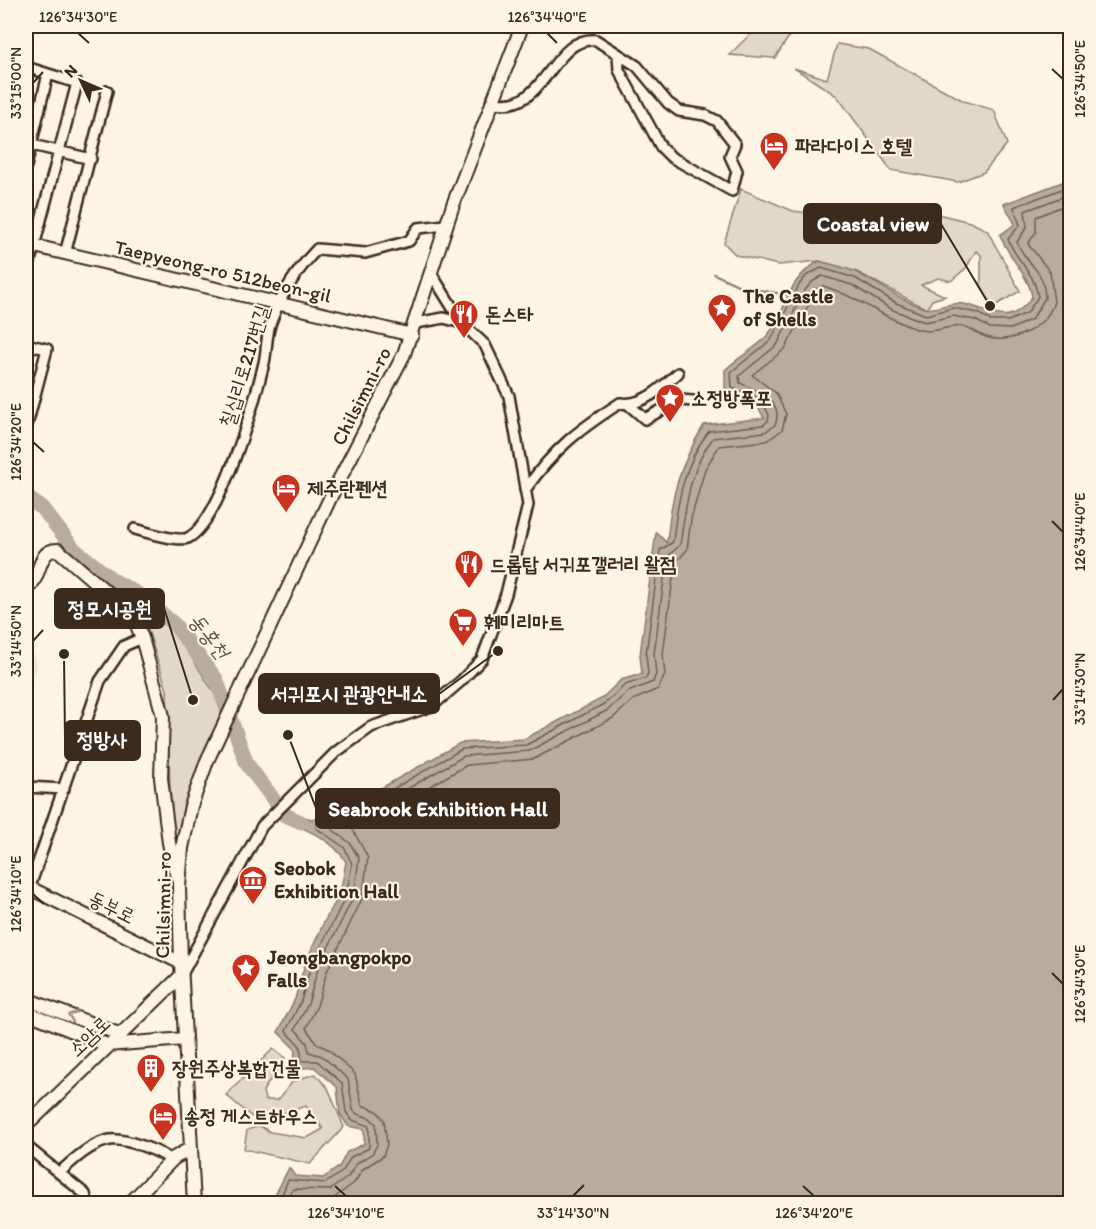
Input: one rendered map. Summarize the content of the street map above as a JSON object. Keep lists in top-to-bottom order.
{
  "streets": {
    "street": [
      "Taepyeong-ro 512beon-gil",
      "칠십리로217번길",
      "Chilsimni-ro",
      "동부로",
      "소암로"
    ]
  },
  "crossings": [
    ["Taepyeong-ro 512beon-gil", "칠십리로217번길"],
    ["Taepyeong-ro 512beon-gil", "Chilsimni-ro"],
    ["칠십리로217번길", "Chilsimni-ro"],
    ["Chilsimni-ro", "동부로"],
    ["Chilsimni-ro", "소암로"],
    ["동부로", "소암로"]
  ],
  "water": ["동홍천"],
  "places": {
    "hotel": ["파라다이스 호텔", "제주란펜션", "송정 게스트하우스"],
    "other": [
      "Coastal view",
      "서귀포시 관광안내소",
      "정방사",
      "정모시공원",
      "Seabrook Exhibition Hall"
    ],
    "place": ["The Castle of Shells", "소정방폭포", "Jeongbangpokpo Falls"],
    "restaurant": ["돈스타", "드롭탑 서귀포갤러리 왈점"],
    "supermarket": ["훼미리마트"],
    "museum": ["Seobok Exhibition Hall"],
    "building": ["장원주상복합건물"]
  },
  "north": "top left",
  "coordinates": [
    "126°34'30\"E",
    "126°34'40\"E",
    "126°34'50\"E",
    "33°15'00\"N",
    "126°34'20\"E",
    "33°14'50\"N",
    "33°14'30\"N",
    "126°34'10\"E"
  ]
}
